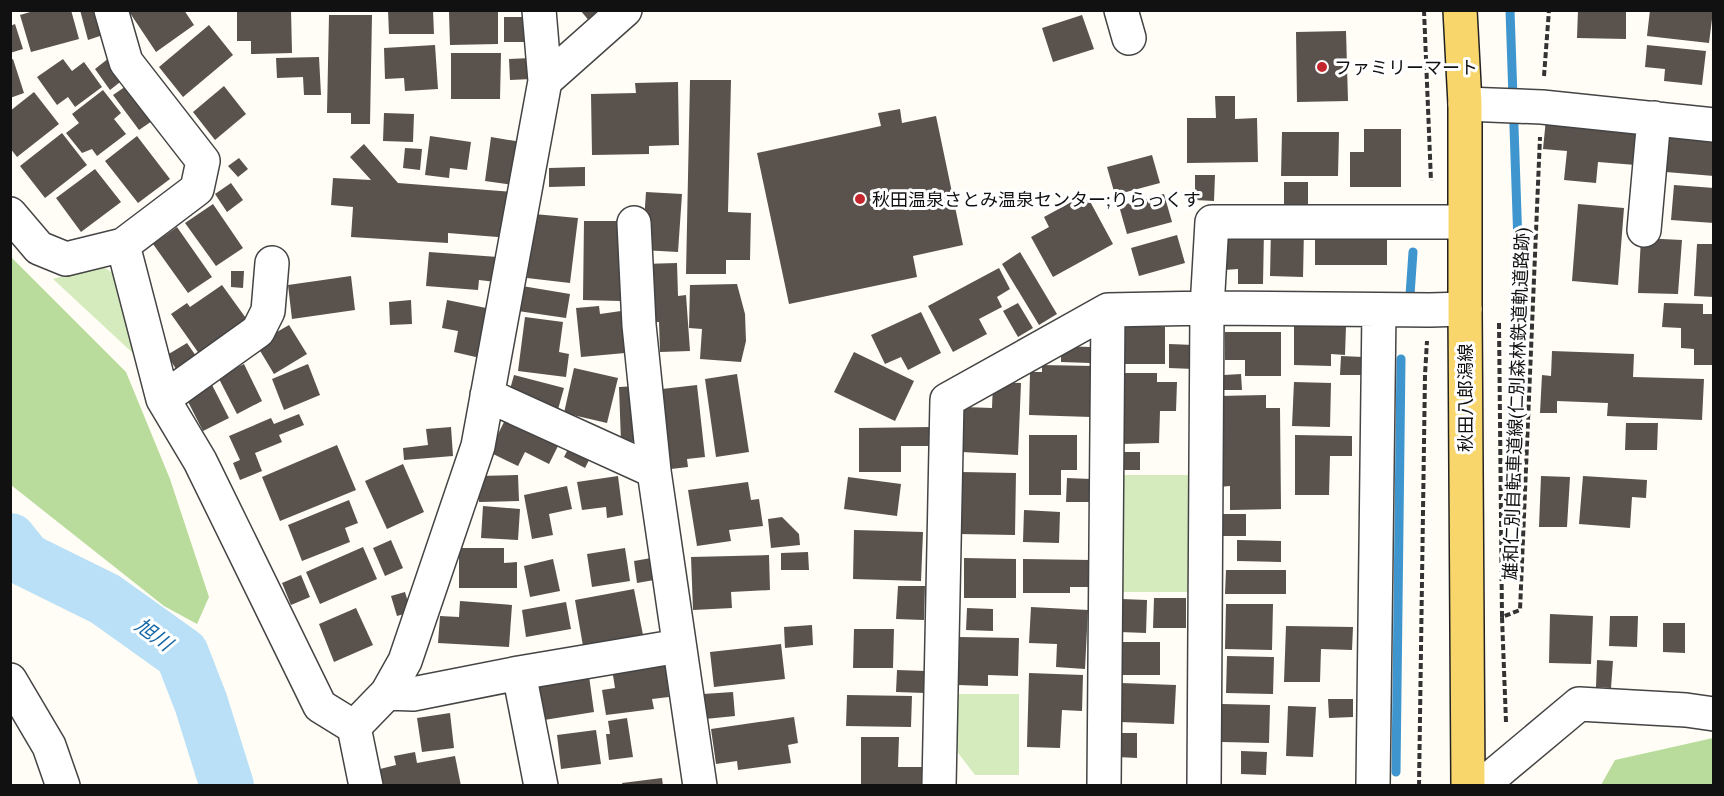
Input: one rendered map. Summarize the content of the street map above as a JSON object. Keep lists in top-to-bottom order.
{
  "streets": {
    "main road": ["秋田八郎潟線"],
    "path": ["雄和仁別自転車道線(仁別森林鉄道軌道路跡)"]
  },
  "water": ["旭川"],
  "places": ["ファミリーマート", "秋田温泉さとみ温泉センター;りらっくす"]
}
